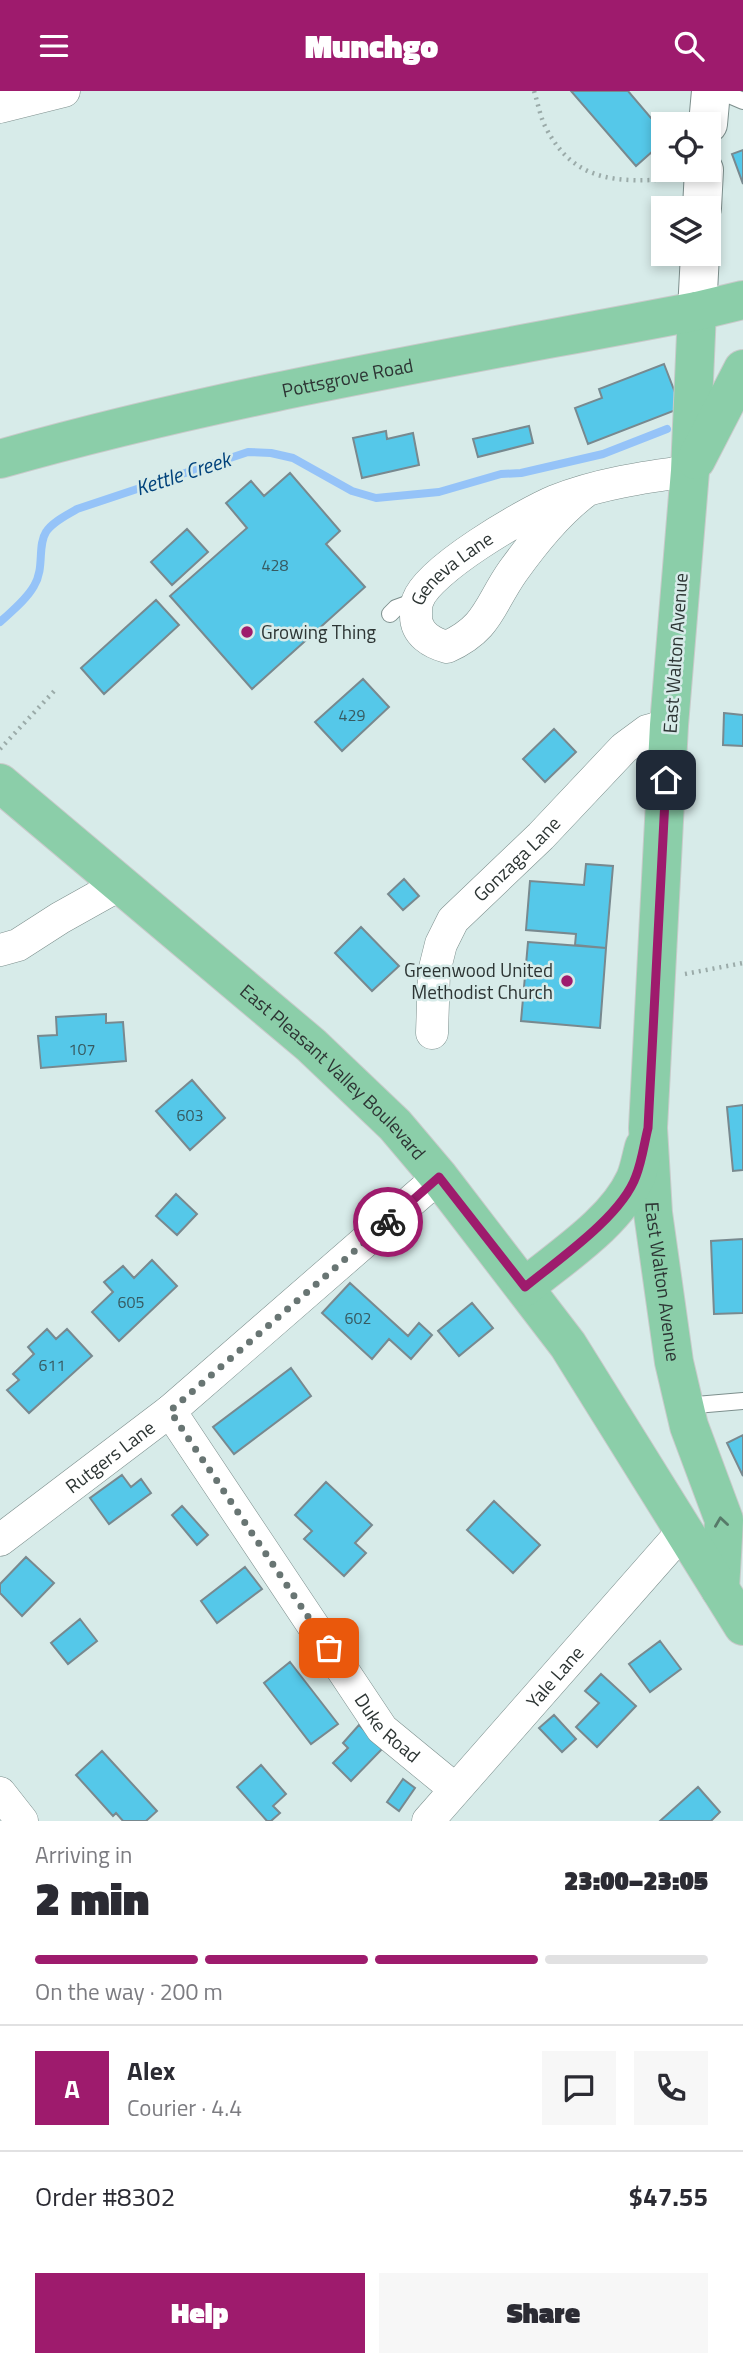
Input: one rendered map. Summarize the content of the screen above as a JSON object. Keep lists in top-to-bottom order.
{
  "streets": {
    "main road": ["Pottsgrove Road", "East Walton Avenue", "East Pleasant Valley Boulevard"],
    "street": [
      "Geneva Lane",
      "Gonzaga Lane",
      "Rutgers Lane",
      "Yale Lane",
      "Duke Road"
    ]
  },
  "crossings": [
    ["Pottsgrove Road", "East Walton Avenue"],
    ["Geneva Lane", "East Walton Avenue"],
    ["East Walton Avenue", "Gonzaga Lane"],
    ["East Walton Avenue", "East Pleasant Valley Boulevard"],
    ["East Pleasant Valley Boulevard", "Rutgers Lane"],
    ["East Pleasant Valley Boulevard", "Yale Lane"],
    ["Rutgers Lane", "Duke Road"],
    ["Yale Lane", "Duke Road"]
  ],
  "water": ["Kettle Creek"],
  "places": ["Growing Thing", "Greenwood United Methodist Church"],
  "house_numbers": [
    "428",
    "429",
    "107",
    "603",
    "605",
    "602",
    "611"
  ],
  "page": {
    "header": "Munchgo",
    "heading": ["2 min", "Arriving in", "23:00–23:05"],
    "panel": [
      "Alex",
      "Courier · 4.4",
      "Order #8302",
      "$47.55"
    ],
    "bar": "On the way · 200 m",
    "round": "A",
    "buttons": ["Help", "Share"]
  }
}
